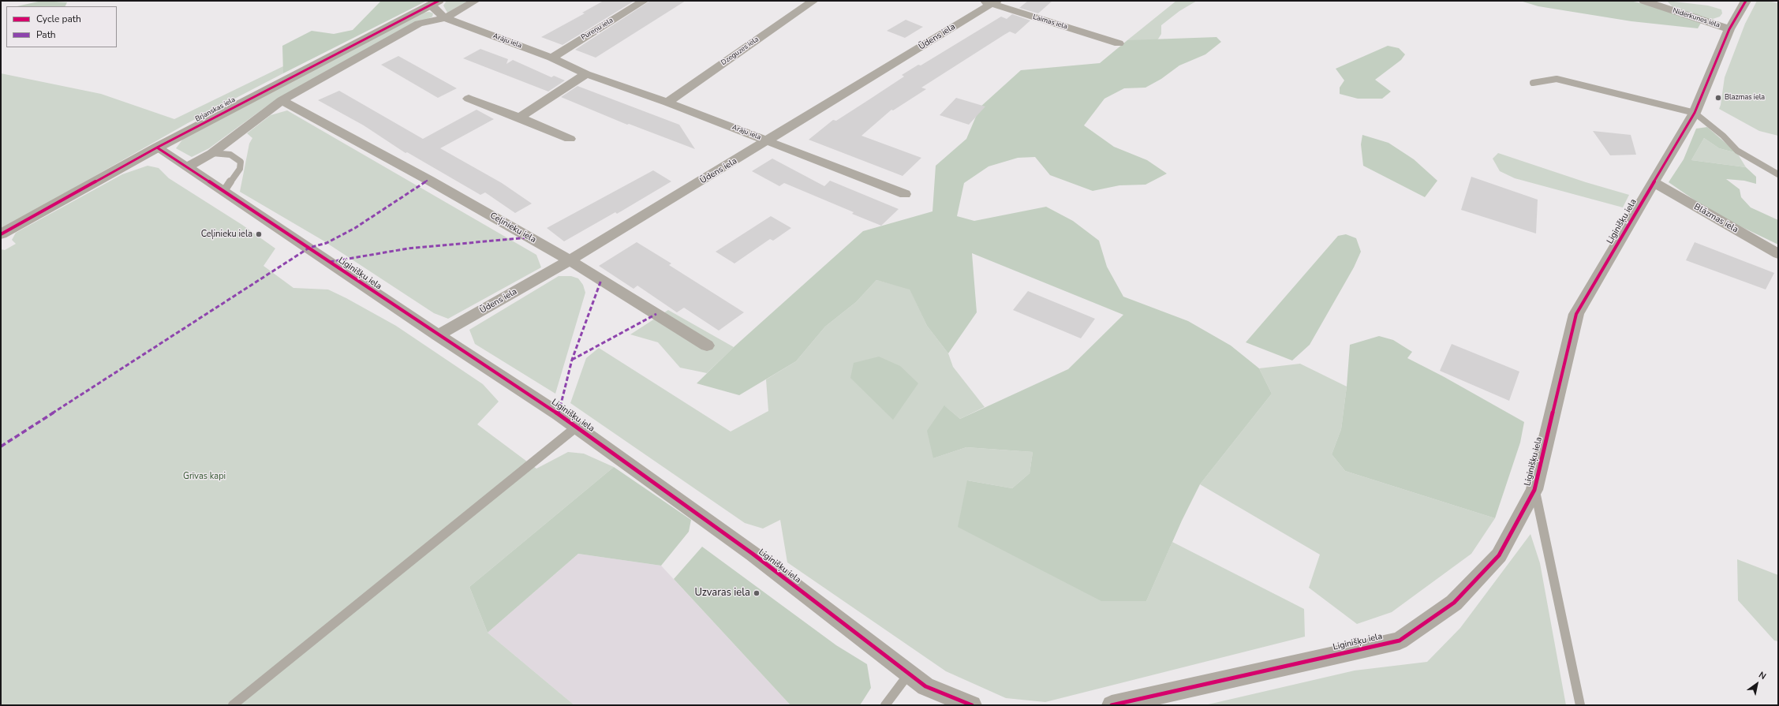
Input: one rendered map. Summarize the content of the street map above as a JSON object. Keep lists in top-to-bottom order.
{
  "streets": {
    "main road": ["Brjanskas iela"],
    "street": [
      "Niderkunes iela",
      "Laimas iela",
      "Pureņu iela",
      "Ūdens iela",
      "Arāju iela",
      "Dzeguzes iela",
      "Blāzmas iela",
      "Liginišķu iela",
      "Ceļinieku iela"
    ]
  },
  "crossings": [
    ["Niderkunes iela", "Liginišķu iela"],
    ["Laimas iela", "Ūdens iela"],
    ["Pureņu iela", "Arāju iela"],
    ["Ūdens iela", "Arāju iela"],
    ["Ūdens iela", "Liginišķu iela"],
    ["Ūdens iela", "Ceļinieku iela"],
    ["Arāju iela", "Dzeguzes iela"],
    ["Arāju iela", "Brjanskas iela"],
    ["Brjanskas iela", "Liginišķu iela"],
    ["Blāzmas iela", "Liginišķu iela"]
  ],
  "parks": ["Grīvas kapi"],
  "places": ["Blazmas iela", "Ceļinieku iela", "Uzvaras iela"],
  "legend": ["Cycle path", "Path"],
  "north": "top right"
}
